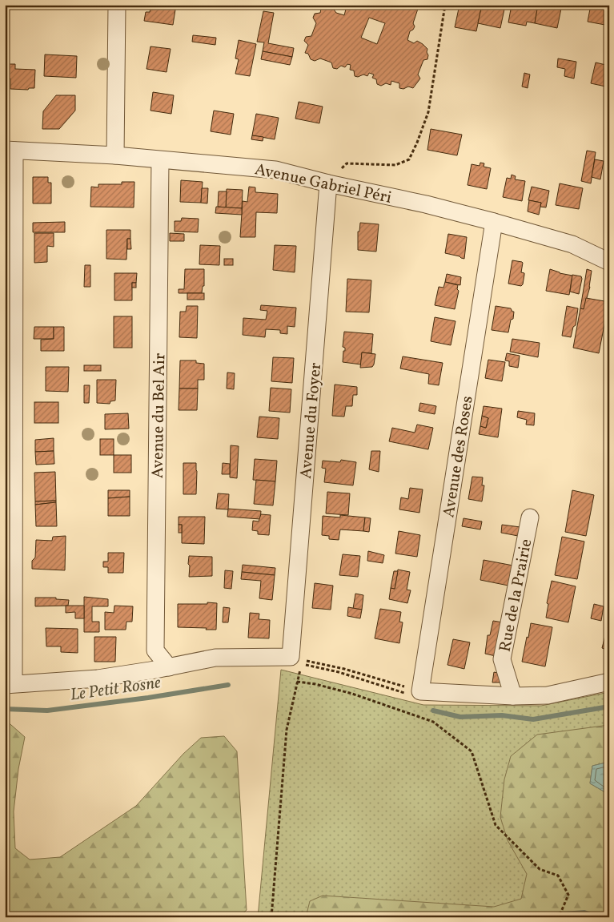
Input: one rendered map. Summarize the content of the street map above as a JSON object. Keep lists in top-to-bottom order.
{
  "streets": {
    "street": [
      "Avenue Gabriel Péri",
      "Avenue du Bel Air",
      "Avenue du Foyer",
      "Avenue des Roses",
      "Rue de la Prairie"
    ]
  },
  "crossings": [
    ["Avenue Gabriel Péri", "Avenue du Bel Air"],
    ["Avenue Gabriel Péri", "Avenue du Foyer"],
    ["Avenue Gabriel Péri", "Avenue des Roses"]
  ],
  "water": ["Le Petit Rosne"]
}
